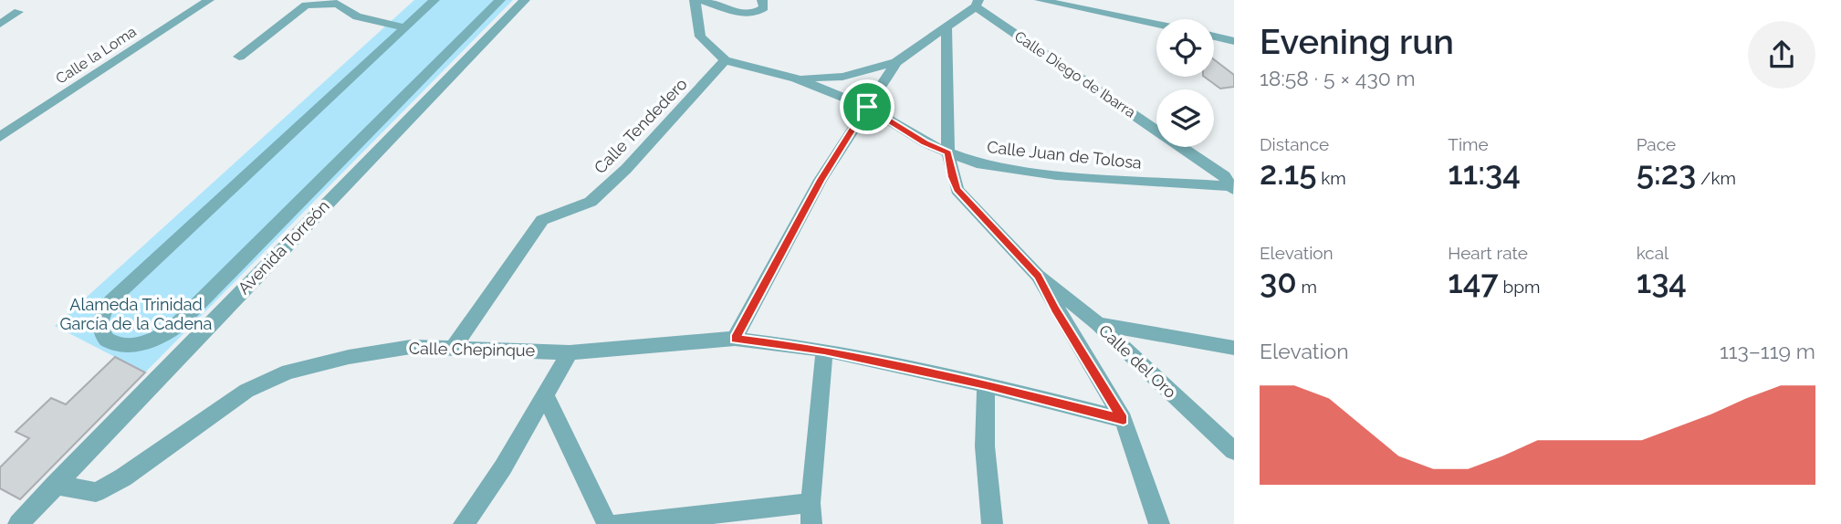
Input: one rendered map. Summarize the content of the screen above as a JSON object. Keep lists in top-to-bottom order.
{
  "streets": {
    "street": [
      "Calle la Loma",
      "Calle Diego de Ibarra",
      "Calle Tendedero",
      "Calle Juan de Tolosa",
      "Avenida Torreón",
      "Calle Chepinque",
      "Calle del Oro"
    ]
  },
  "crossings": [
    ["Calle Diego de Ibarra", "Calle Juan de Tolosa"],
    ["Calle Tendedero", "Calle Chepinque"],
    ["Avenida Torreón", "Calle Chepinque"]
  ],
  "parks": ["Alameda Trinidad García de la Cadena"],
  "page": {
    "heading": ["Evening run", "18:58 · 5 × 430 m"],
    "stats": [
      ["Distance", "2.15 km"],
      ["Time", "11:34"],
      ["Pace", "5:23 /km"],
      ["Elevation", "30 m"],
      ["Heart rate", "147 bpm"],
      ["kcal", "134"]
    ],
    "chart": ["Elevation", "113–119 m"]
  }
}
